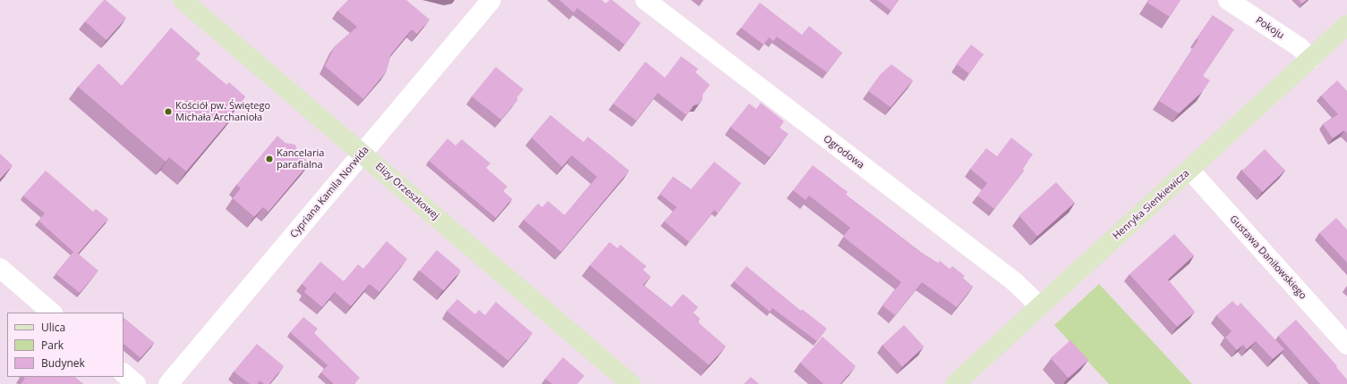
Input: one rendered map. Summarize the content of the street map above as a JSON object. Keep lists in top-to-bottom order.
{
  "streets": {
    "street": [
      "Pokoju",
      "Ogrodowa",
      "Elizy Orzeszkowej",
      "Cypriana Kamila Norwida",
      "Henryka Sienkiewicza",
      "Gustawa Daniłowskiego"
    ]
  },
  "crossings": [
    ["Pokoju", "Henryka Sienkiewicza"],
    ["Ogrodowa", "Henryka Sienkiewicza"],
    ["Elizy Orzeszkowej", "Cypriana Kamila Norwida"],
    ["Henryka Sienkiewicza", "Gustawa Daniłowskiego"]
  ],
  "places": ["Kościół pw. Świętego Michała Archanioła", "Kancelaria parafialna"],
  "legend": ["Ulica", "Park", "Budynek"]
}
